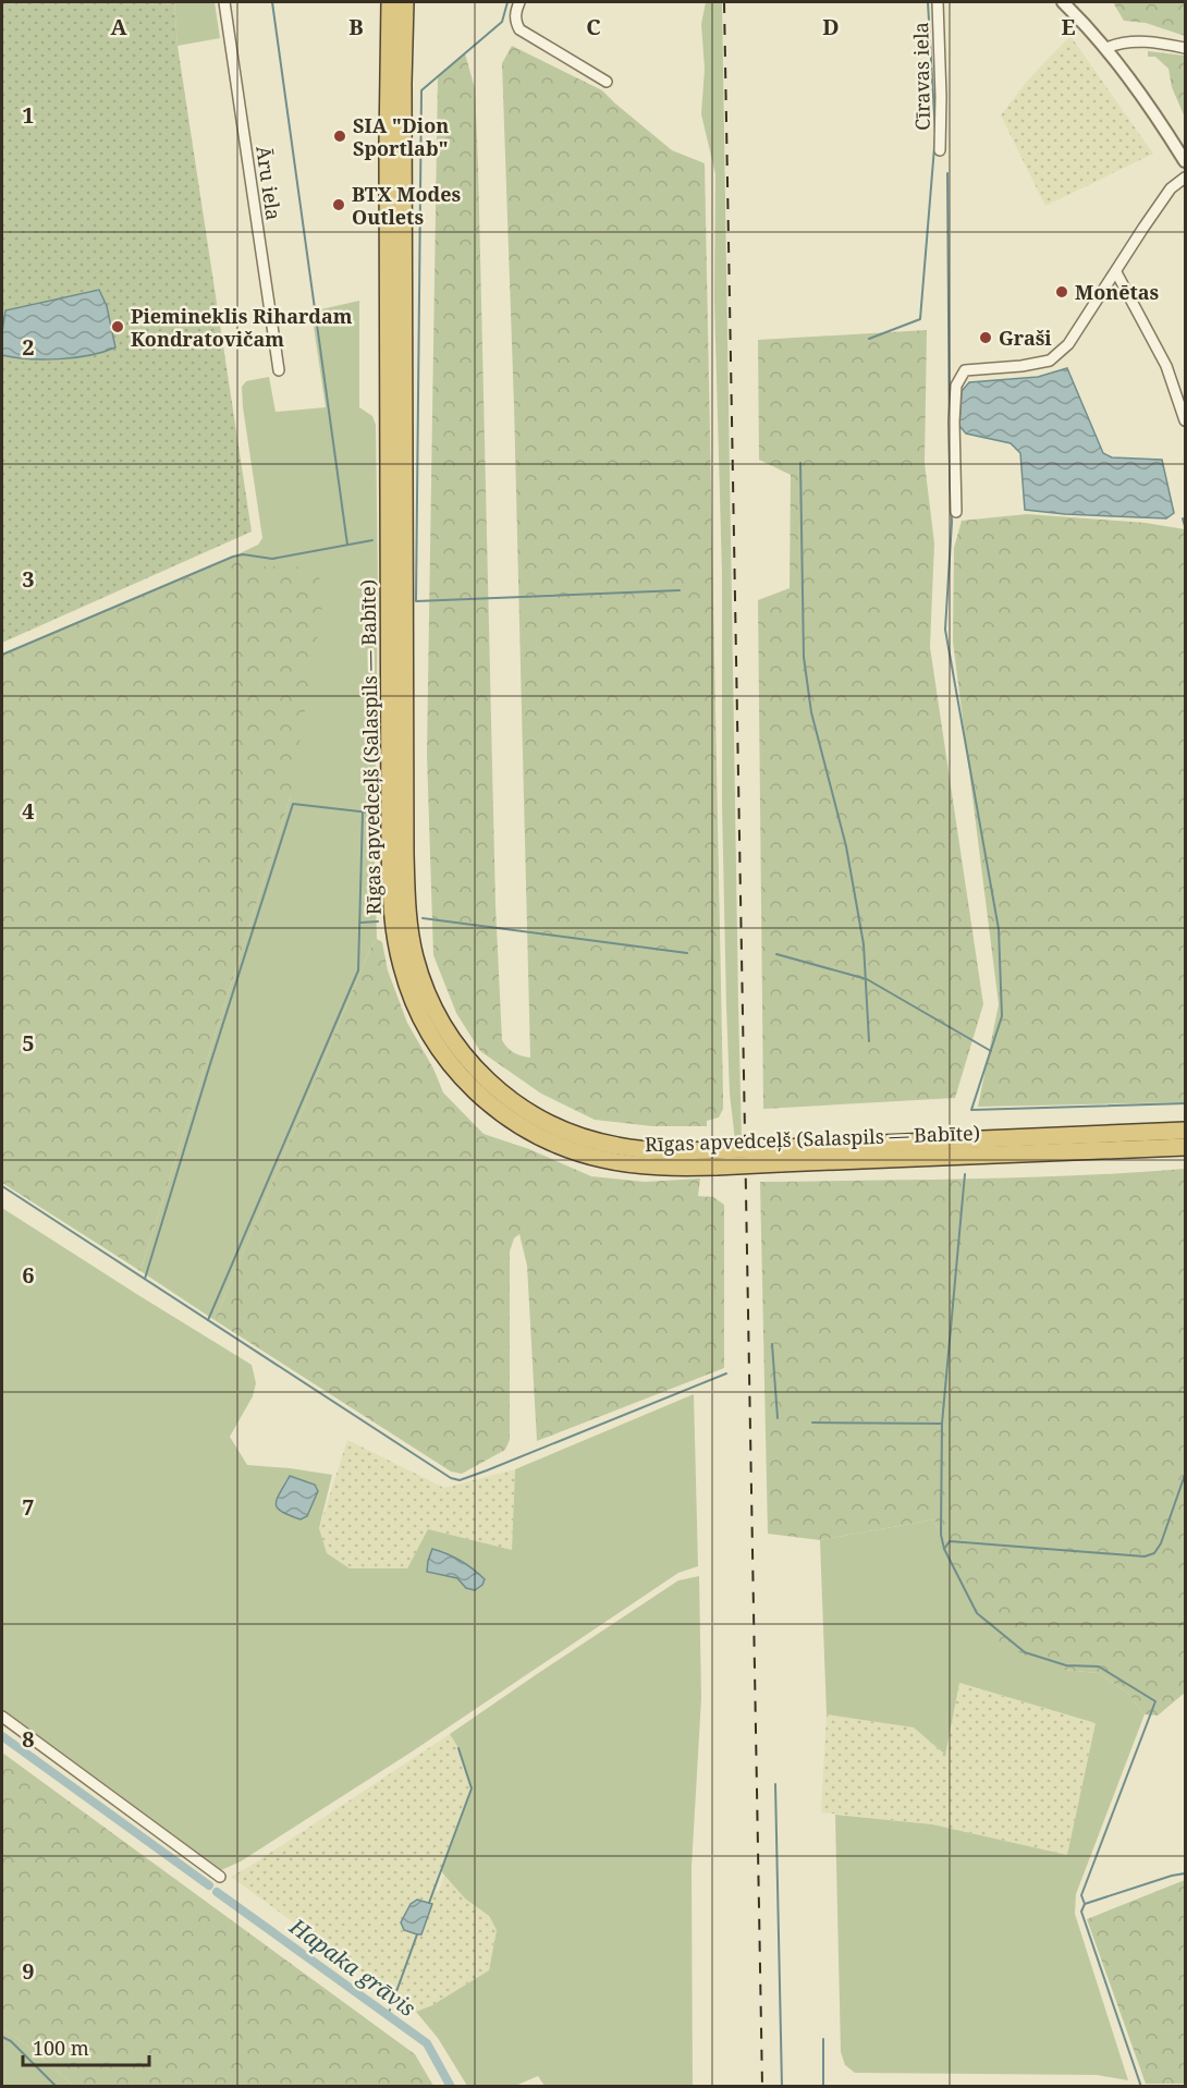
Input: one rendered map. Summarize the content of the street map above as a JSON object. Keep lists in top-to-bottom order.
{
  "streets": {
    "highway": ["Rīgas apvedceļš (Salaspils — Babīte)"],
    "street": ["Cīravas iela", "Āru iela"]
  },
  "water": ["Hapaka grāvis"],
  "places": [
    "SIA \"Dion Sportlab\"",
    "BTX Modes Outlets",
    "Monētas",
    "Piemineklis Rihardam Kondratovičam",
    "Graši"
  ],
  "scale_bar": "100 m",
  "grid": {
    "columns": [
      "A",
      "B",
      "C",
      "D",
      "E"
    ],
    "rows": [
      "1",
      "2",
      "3",
      "4",
      "5",
      "6",
      "7",
      "8",
      "9"
    ]
  }
}
